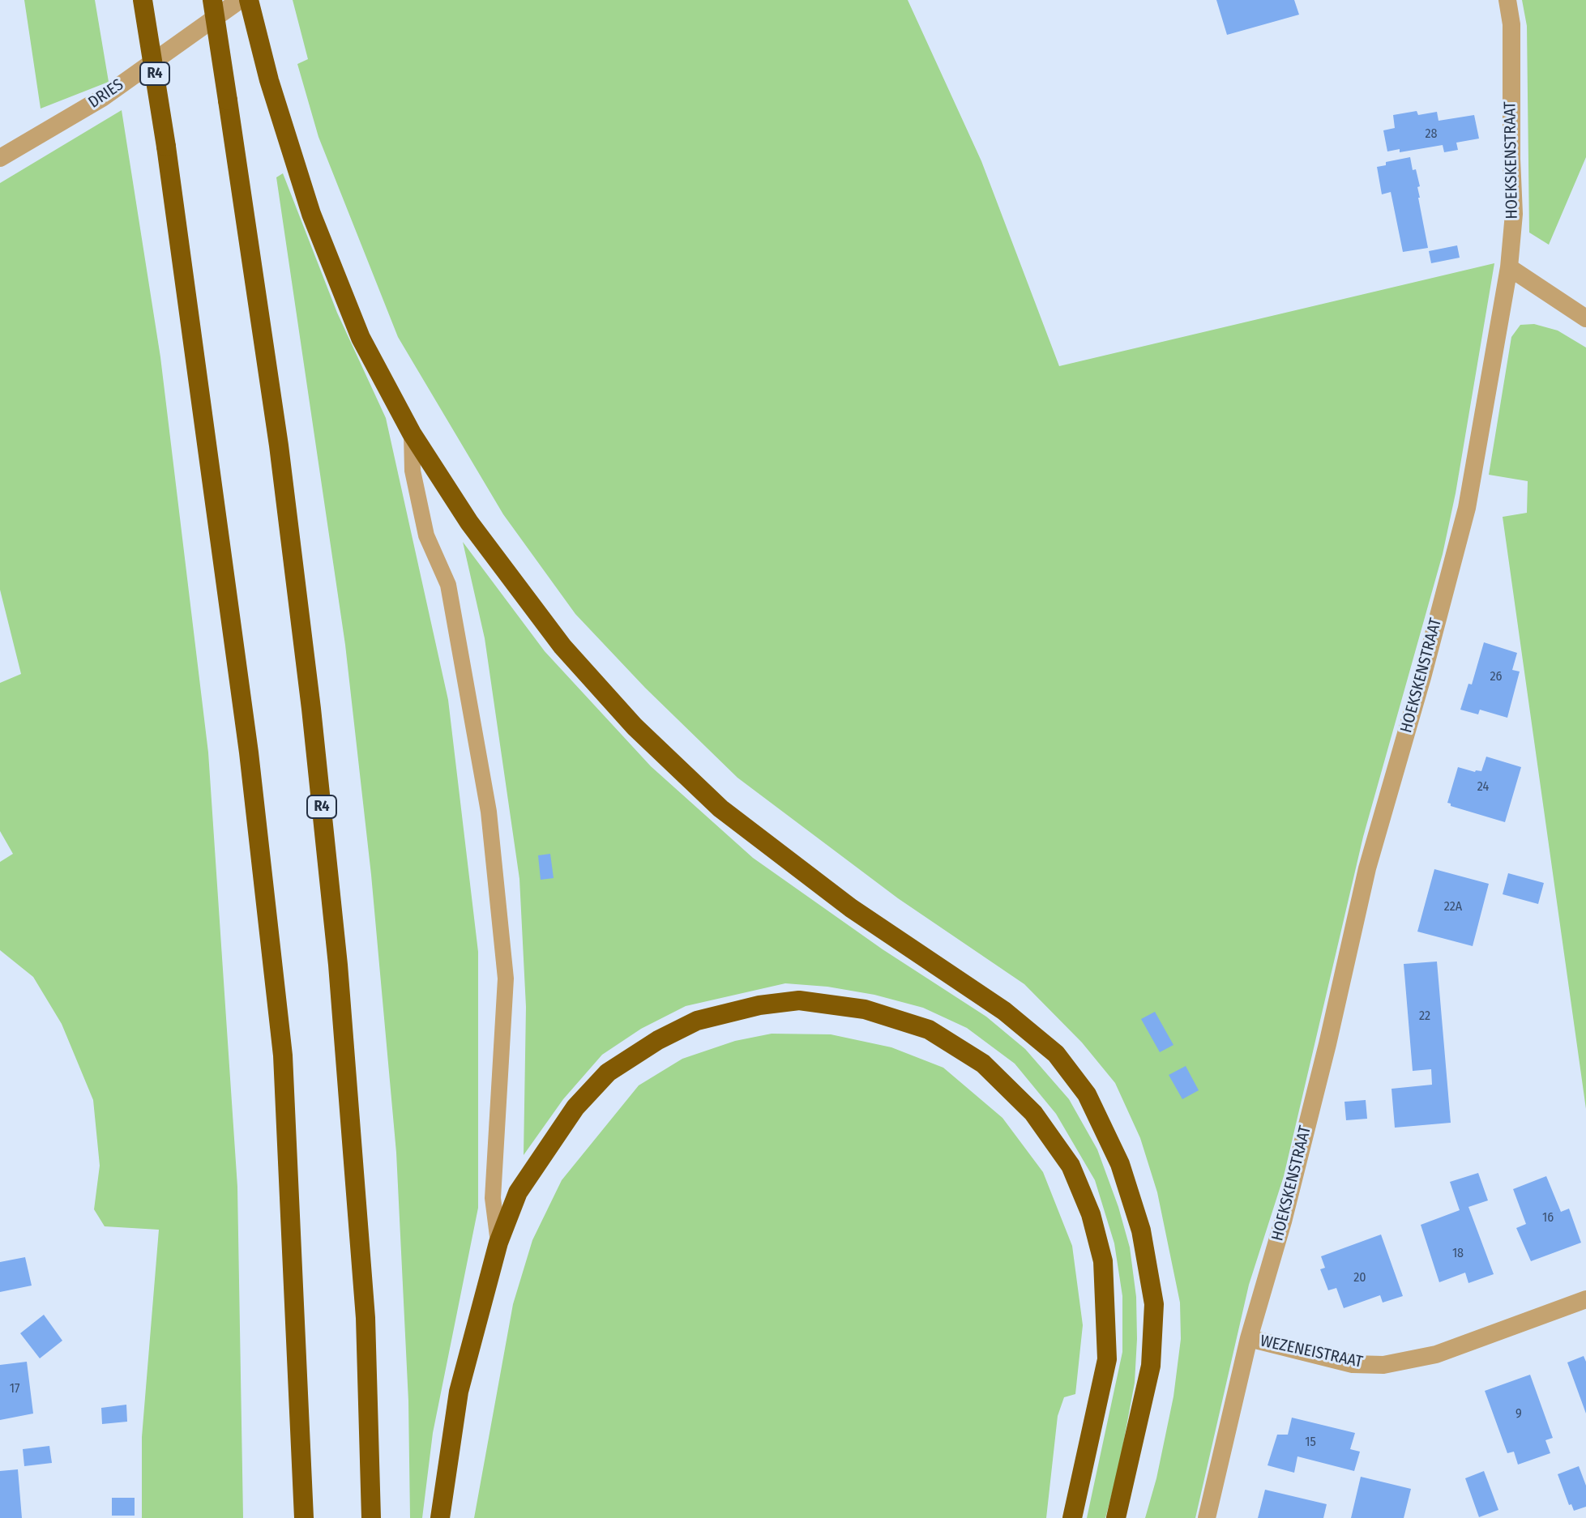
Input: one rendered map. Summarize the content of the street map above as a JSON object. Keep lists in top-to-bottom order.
{
  "streets": {
    "highway": ["R4"],
    "street": ["DRIES", "HOEKSKENSTRAAT", "WEZENEISTRAAT"]
  },
  "crossings": [
    ["HOEKSKENSTRAAT", "WEZENEISTRAAT"]
  ],
  "house_numbers": [
    "28",
    "26",
    "24",
    "22A",
    "22",
    "16",
    "18",
    "20",
    "17",
    "9",
    "15"
  ]
}
